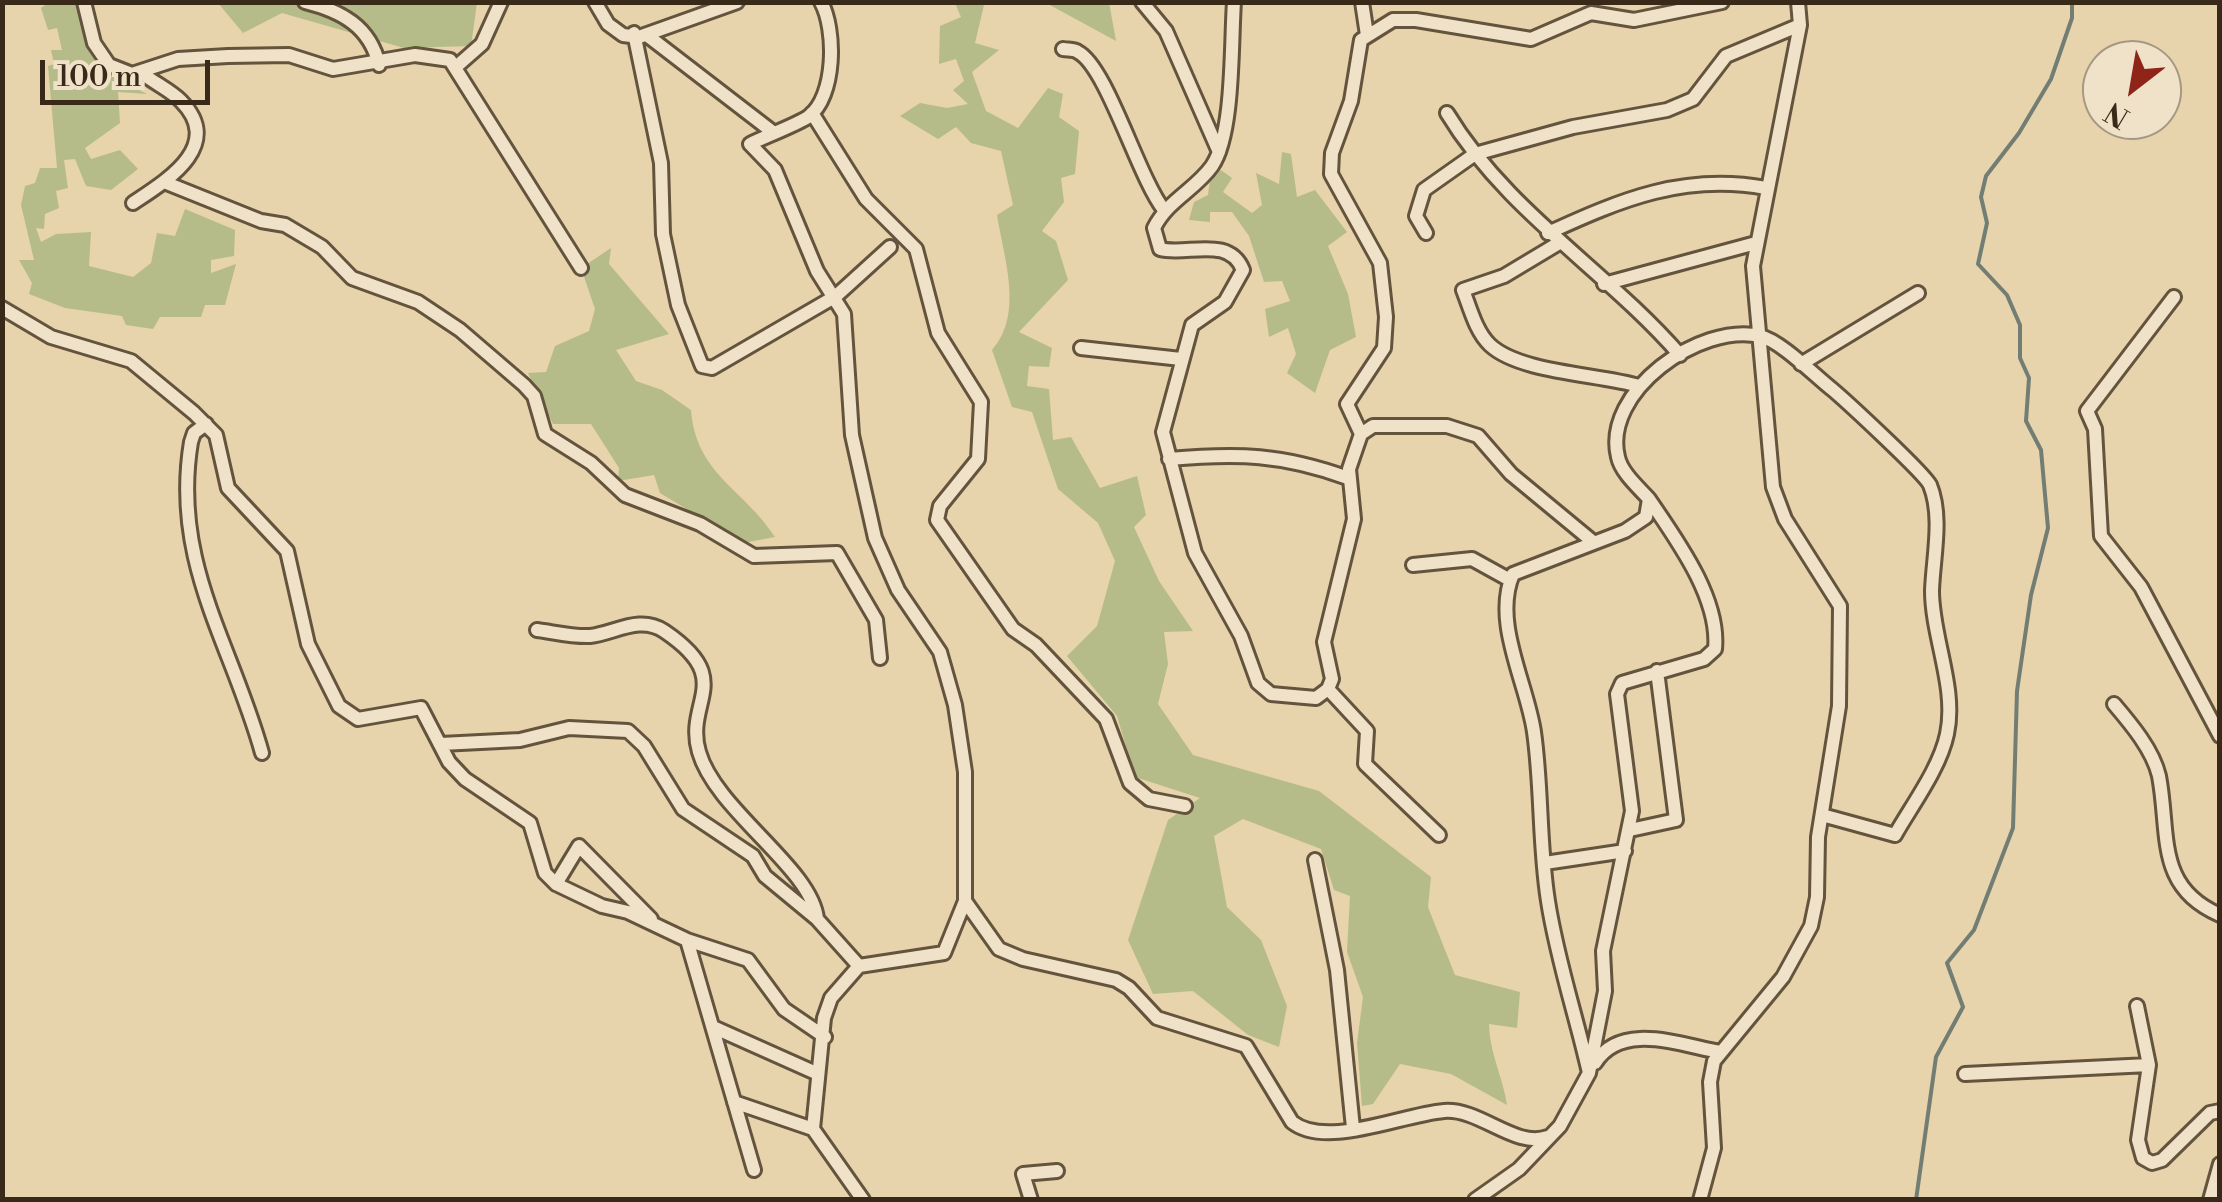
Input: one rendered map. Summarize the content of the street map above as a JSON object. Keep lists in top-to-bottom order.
{
  "scale_bar": "100 m",
  "north": "bottom left"
}
